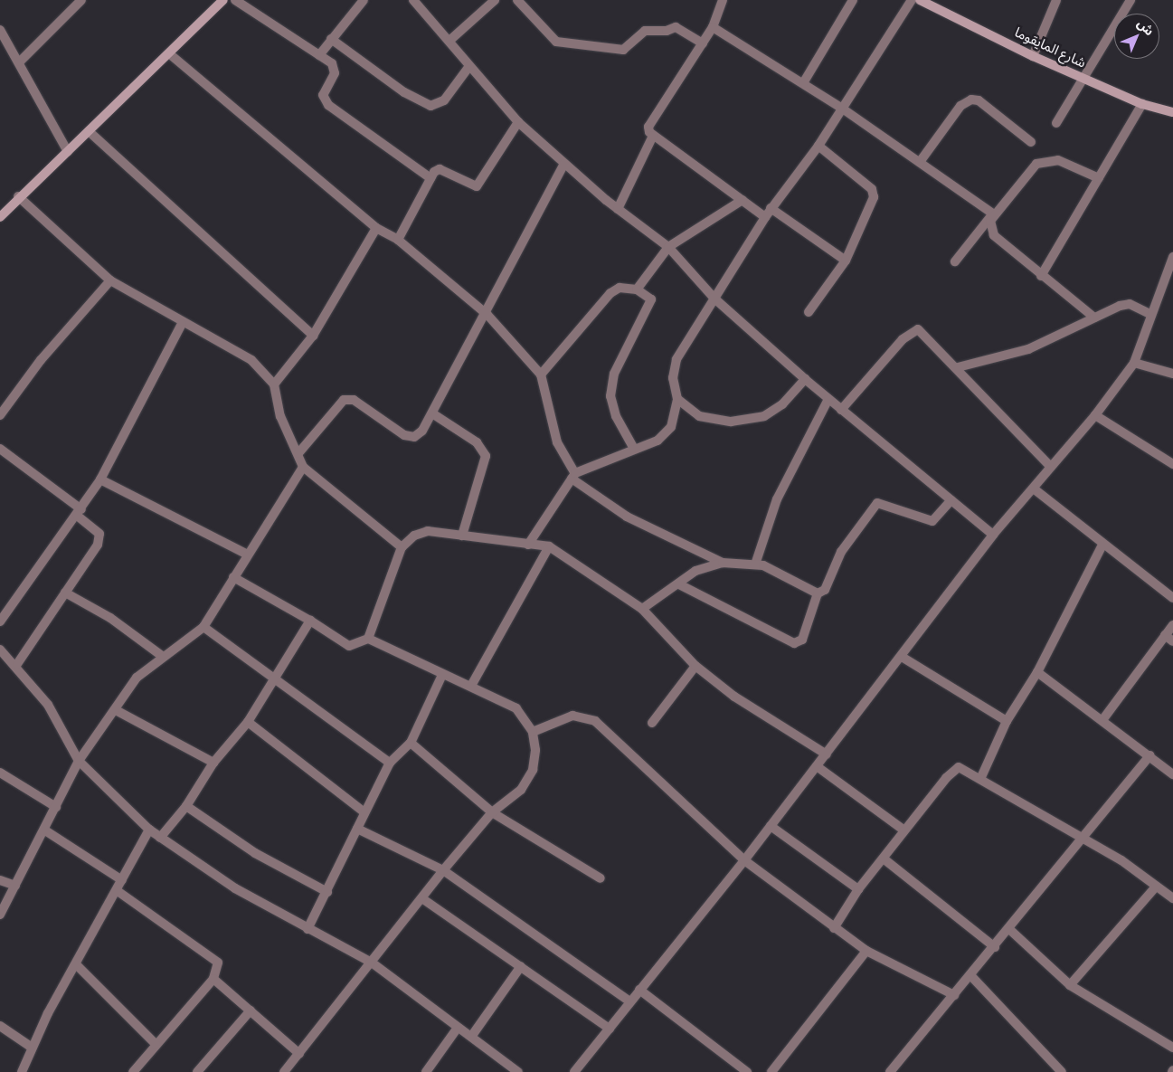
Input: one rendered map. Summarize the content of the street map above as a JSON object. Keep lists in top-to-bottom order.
{
  "streets": {
    "street": ["شارع المايقوما"]
  },
  "north": "top right"
}
